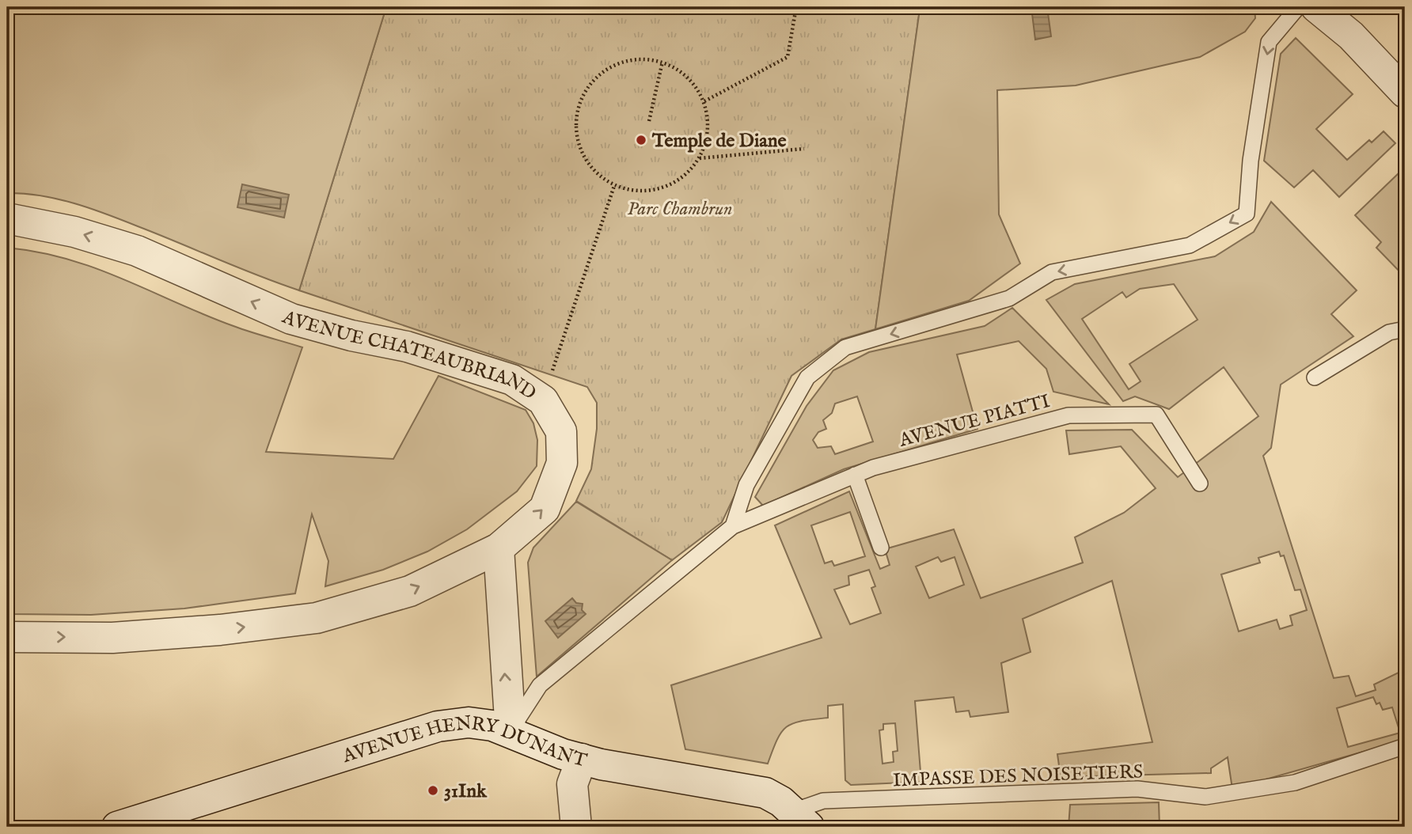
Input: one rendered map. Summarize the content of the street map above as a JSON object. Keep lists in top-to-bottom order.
{
  "streets": {
    "street": ["AVENUE CHATEAUBRIAND", "AVENUE HENRY DUNANT"],
    "lane": ["AVENUE PIATTI", "IMPASSE DES NOISETIERS"]
  },
  "crossings": [
    ["AVENUE PIATTI", "AVENUE HENRY DUNANT"],
    ["AVENUE HENRY DUNANT", "IMPASSE DES NOISETIERS"]
  ],
  "parks": ["Parc Chambrun"],
  "places": ["Temple de Diane", "31Ink"]
}
